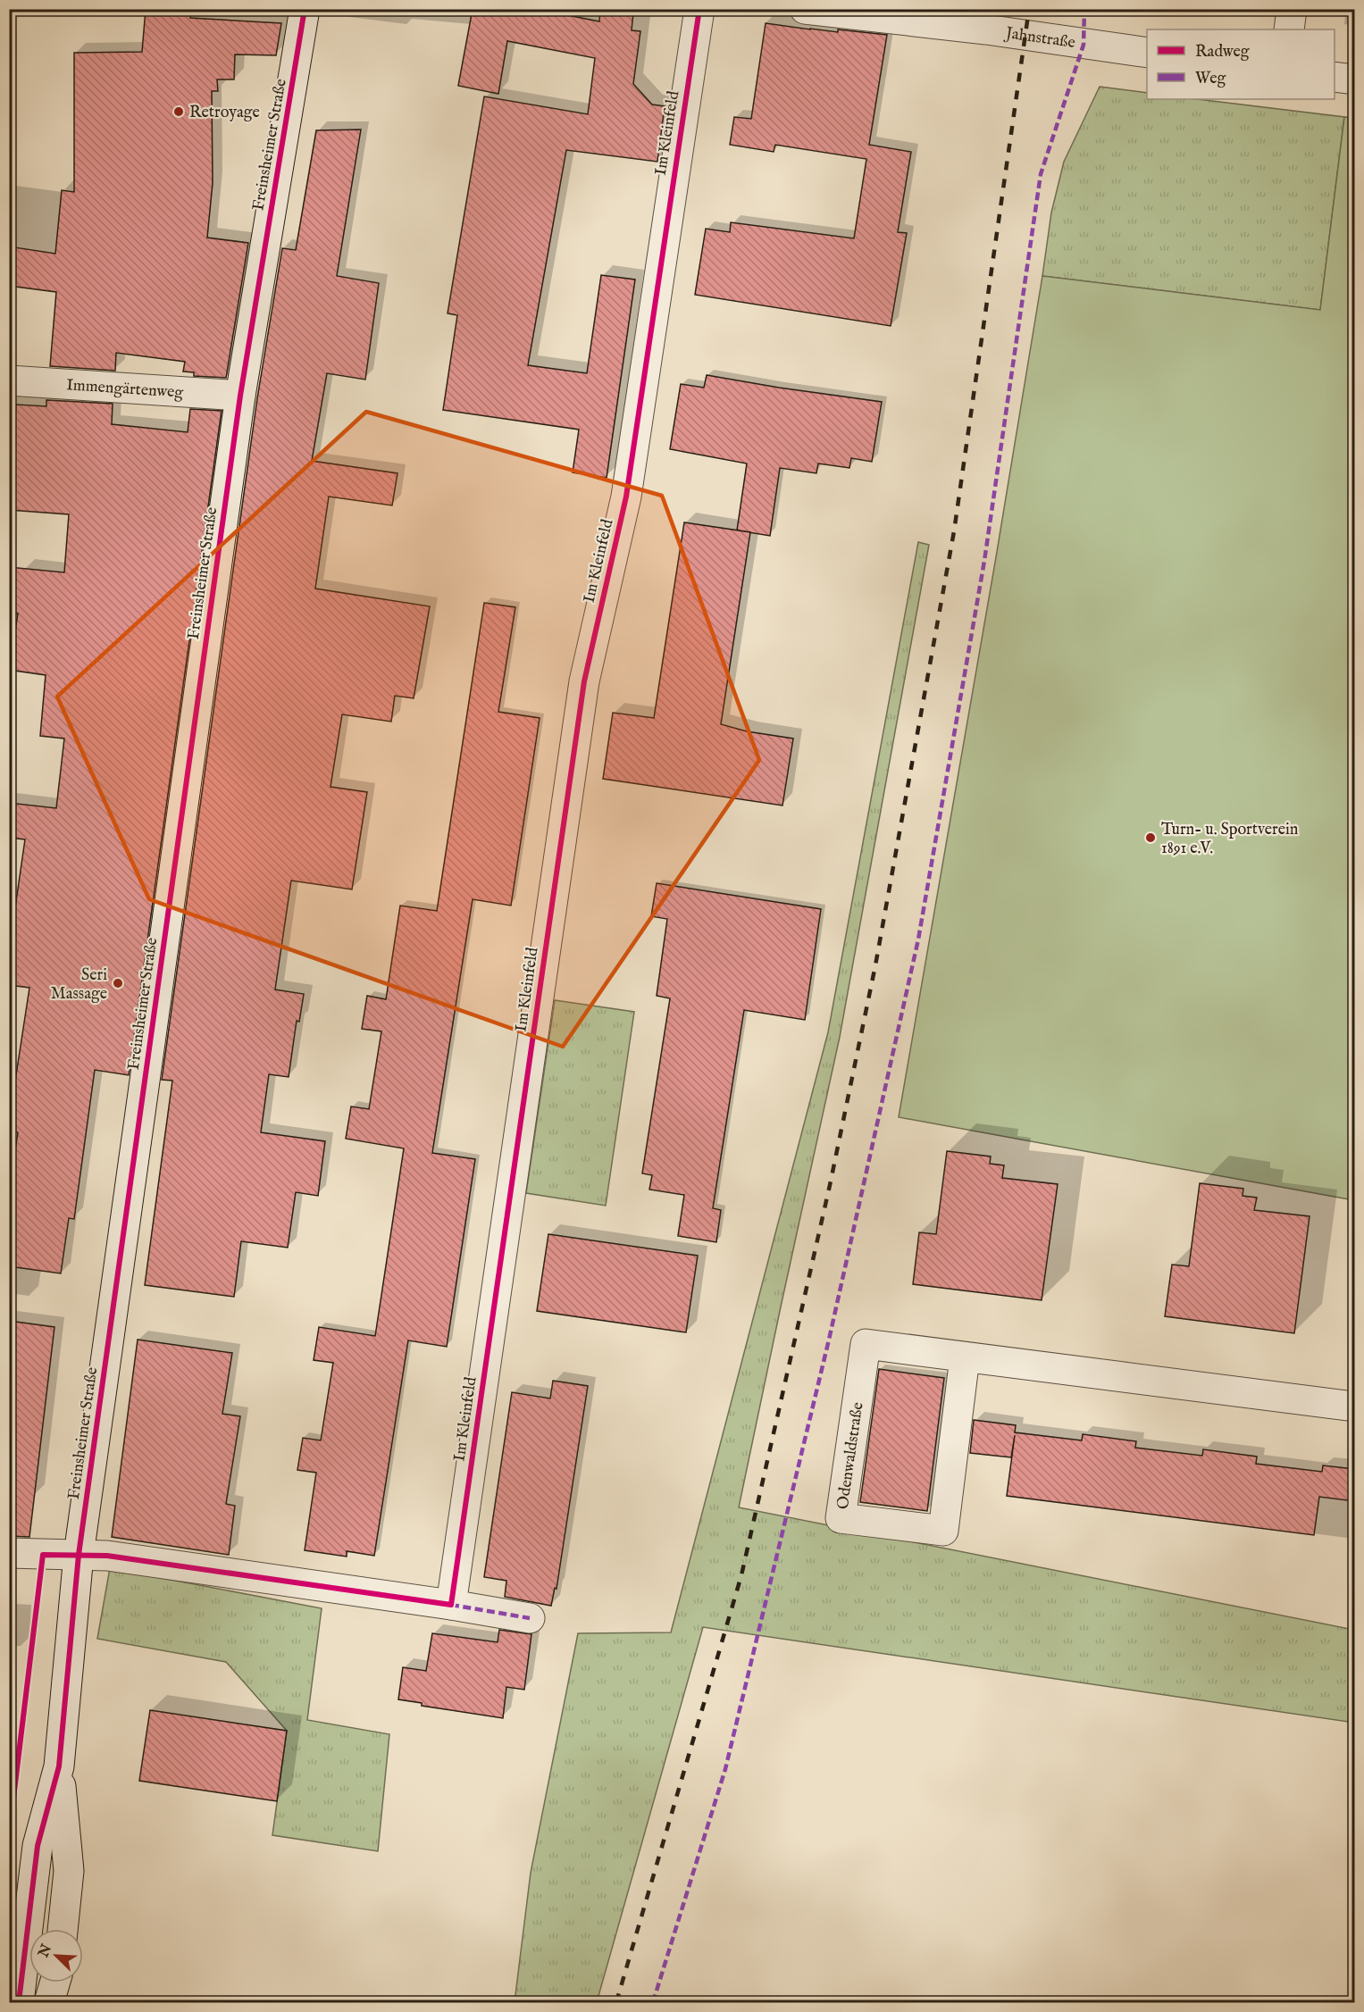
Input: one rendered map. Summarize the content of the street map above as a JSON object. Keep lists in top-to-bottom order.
{
  "streets": {
    "street": [
      "Jahnstraße",
      "Im Kleinfeld",
      "Freinsheimer Straße",
      "Immengärtenweg",
      "Odenwaldstraße"
    ]
  },
  "crossings": [
    ["Freinsheimer Straße", "Immengärtenweg"]
  ],
  "places": ["Retroyage", "Turn- u. Sportverein 1891 e.V.", "Seri Massage"],
  "legend": ["Radweg", "Weg"],
  "north": "top left"
}
